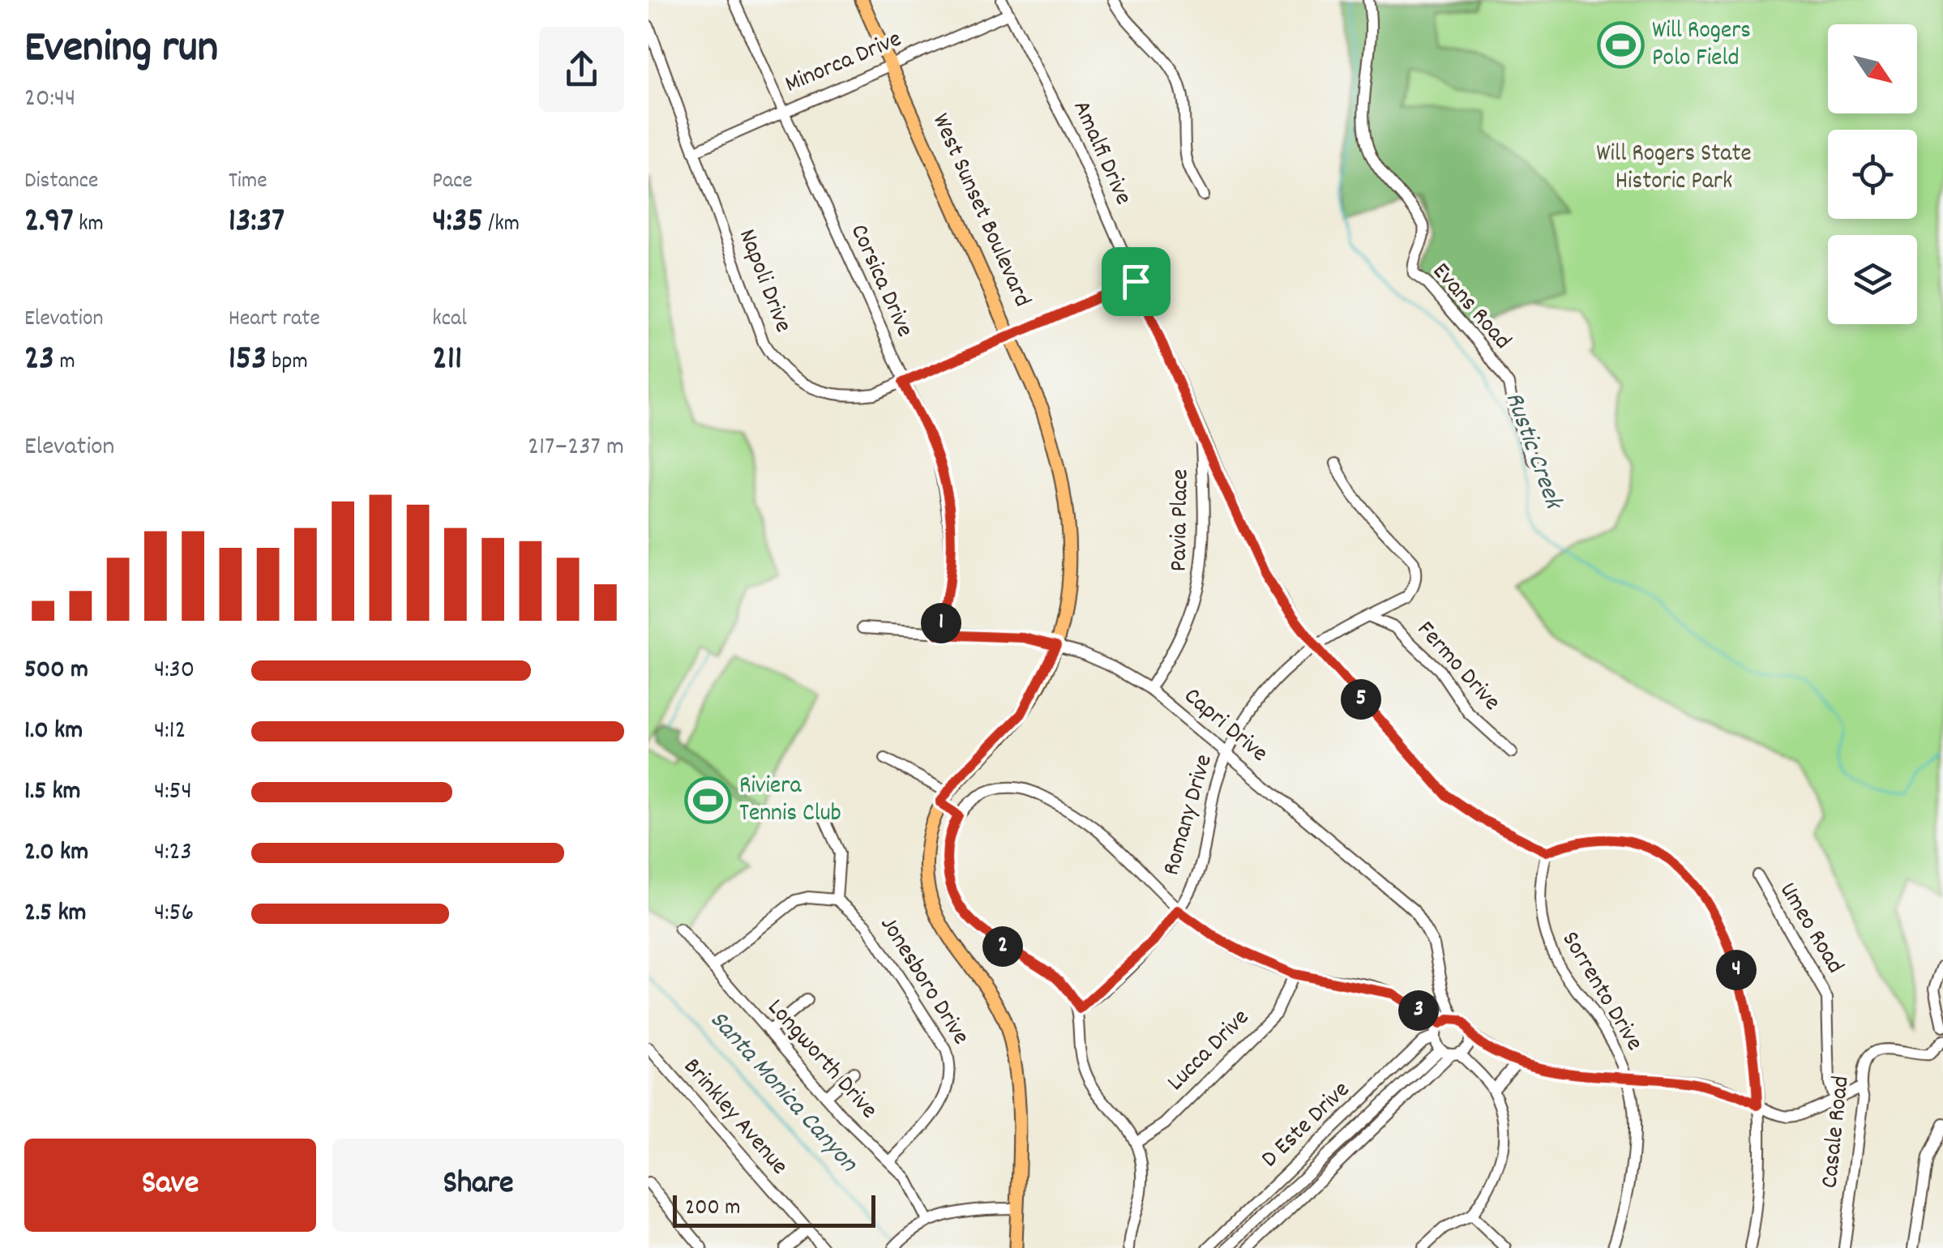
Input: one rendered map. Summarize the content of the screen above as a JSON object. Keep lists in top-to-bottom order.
{
  "streets": {
    "main road": ["West Sunset Boulevard"],
    "street": [
      "Minorca Drive",
      "Amalfi Drive",
      "Napoli Drive",
      "Corsica Drive",
      "Evans Road",
      "Pavia Place",
      "Fermo Drive",
      "Capri Drive",
      "Romany Drive",
      "Umeo Road",
      "Jonesboro Drive",
      "Sorrento Drive",
      "Lucca Drive",
      "Longworth Drive",
      "Brinkley Avenue",
      "D Este Drive",
      "Casale Road"
    ]
  },
  "crossings": [
    ["Minorca Drive", "Amalfi Drive"],
    ["Minorca Drive", "West Sunset Boulevard"],
    ["Minorca Drive", "Napoli Drive"],
    ["Minorca Drive", "Corsica Drive"],
    ["Amalfi Drive", "Napoli Drive"],
    ["Amalfi Drive", "Pavia Place"],
    ["Amalfi Drive", "Romany Drive"],
    ["Amalfi Drive", "Sorrento Drive"],
    ["West Sunset Boulevard", "Napoli Drive"],
    ["West Sunset Boulevard", "Capri Drive"],
    ["Napoli Drive", "Corsica Drive"],
    ["Corsica Drive", "Capri Drive"],
    ["Pavia Place", "Capri Drive"],
    ["Fermo Drive", "Romany Drive"],
    ["Capri Drive", "Romany Drive"],
    ["Capri Drive", "D Este Drive"],
    ["Jonesboro Drive", "Longworth Drive"]
  ],
  "water": ["Rustic Creek", "Santa Monica Canyon"],
  "parks": ["Will Rogers State Historic Park"],
  "places": {
    "sports": ["Will Rogers Polo Field", "Riviera Tennis Club"]
  },
  "scale_bar": "200 m",
  "north": "bottom right",
  "page": {
    "heading": ["Evening run", "20:44"],
    "stats": [
      ["Distance", "2.97 km"],
      ["Time", "13:37"],
      ["Pace", "4:35 /km"],
      ["Elevation", "23 m"],
      ["Heart rate", "153 bpm"],
      ["kcal", "211"]
    ],
    "chart": ["Elevation", "217–237 m"],
    "pins": [
      "1",
      "5",
      "2",
      "4",
      "3"
    ],
    "list": [
      {
        "name": "500 m",
        "note": "4:30"
      },
      {
        "name": "1.0 km",
        "note": "4:12"
      },
      {
        "name": "1.5 km",
        "note": "4:54"
      },
      {
        "name": "2.0 km",
        "note": "4:23"
      },
      {
        "name": "2.5 km",
        "note": "4:56"
      }
    ],
    "buttons": ["Save", "Share"],
    "scale": "200 m"
  }
}
